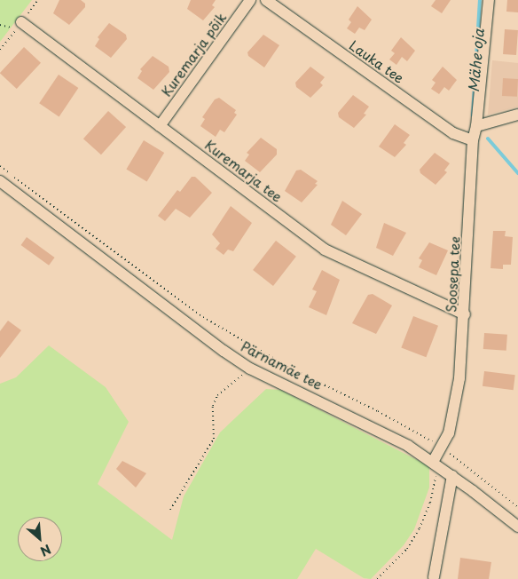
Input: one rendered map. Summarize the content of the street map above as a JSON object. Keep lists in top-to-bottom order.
{
  "streets": {
    "street": [
      "Kuremarja põik",
      "Lauka tee",
      "Kuremarja tee",
      "Soosepa tee",
      "Pärnamäe tee"
    ]
  },
  "crossings": [
    ["Kuremarja põik", "Kuremarja tee"],
    ["Lauka tee", "Soosepa tee"],
    ["Kuremarja tee", "Soosepa tee"],
    ["Soosepa tee", "Pärnamäe tee"]
  ],
  "water": ["Mähe oja"],
  "north": "bottom right"
}
